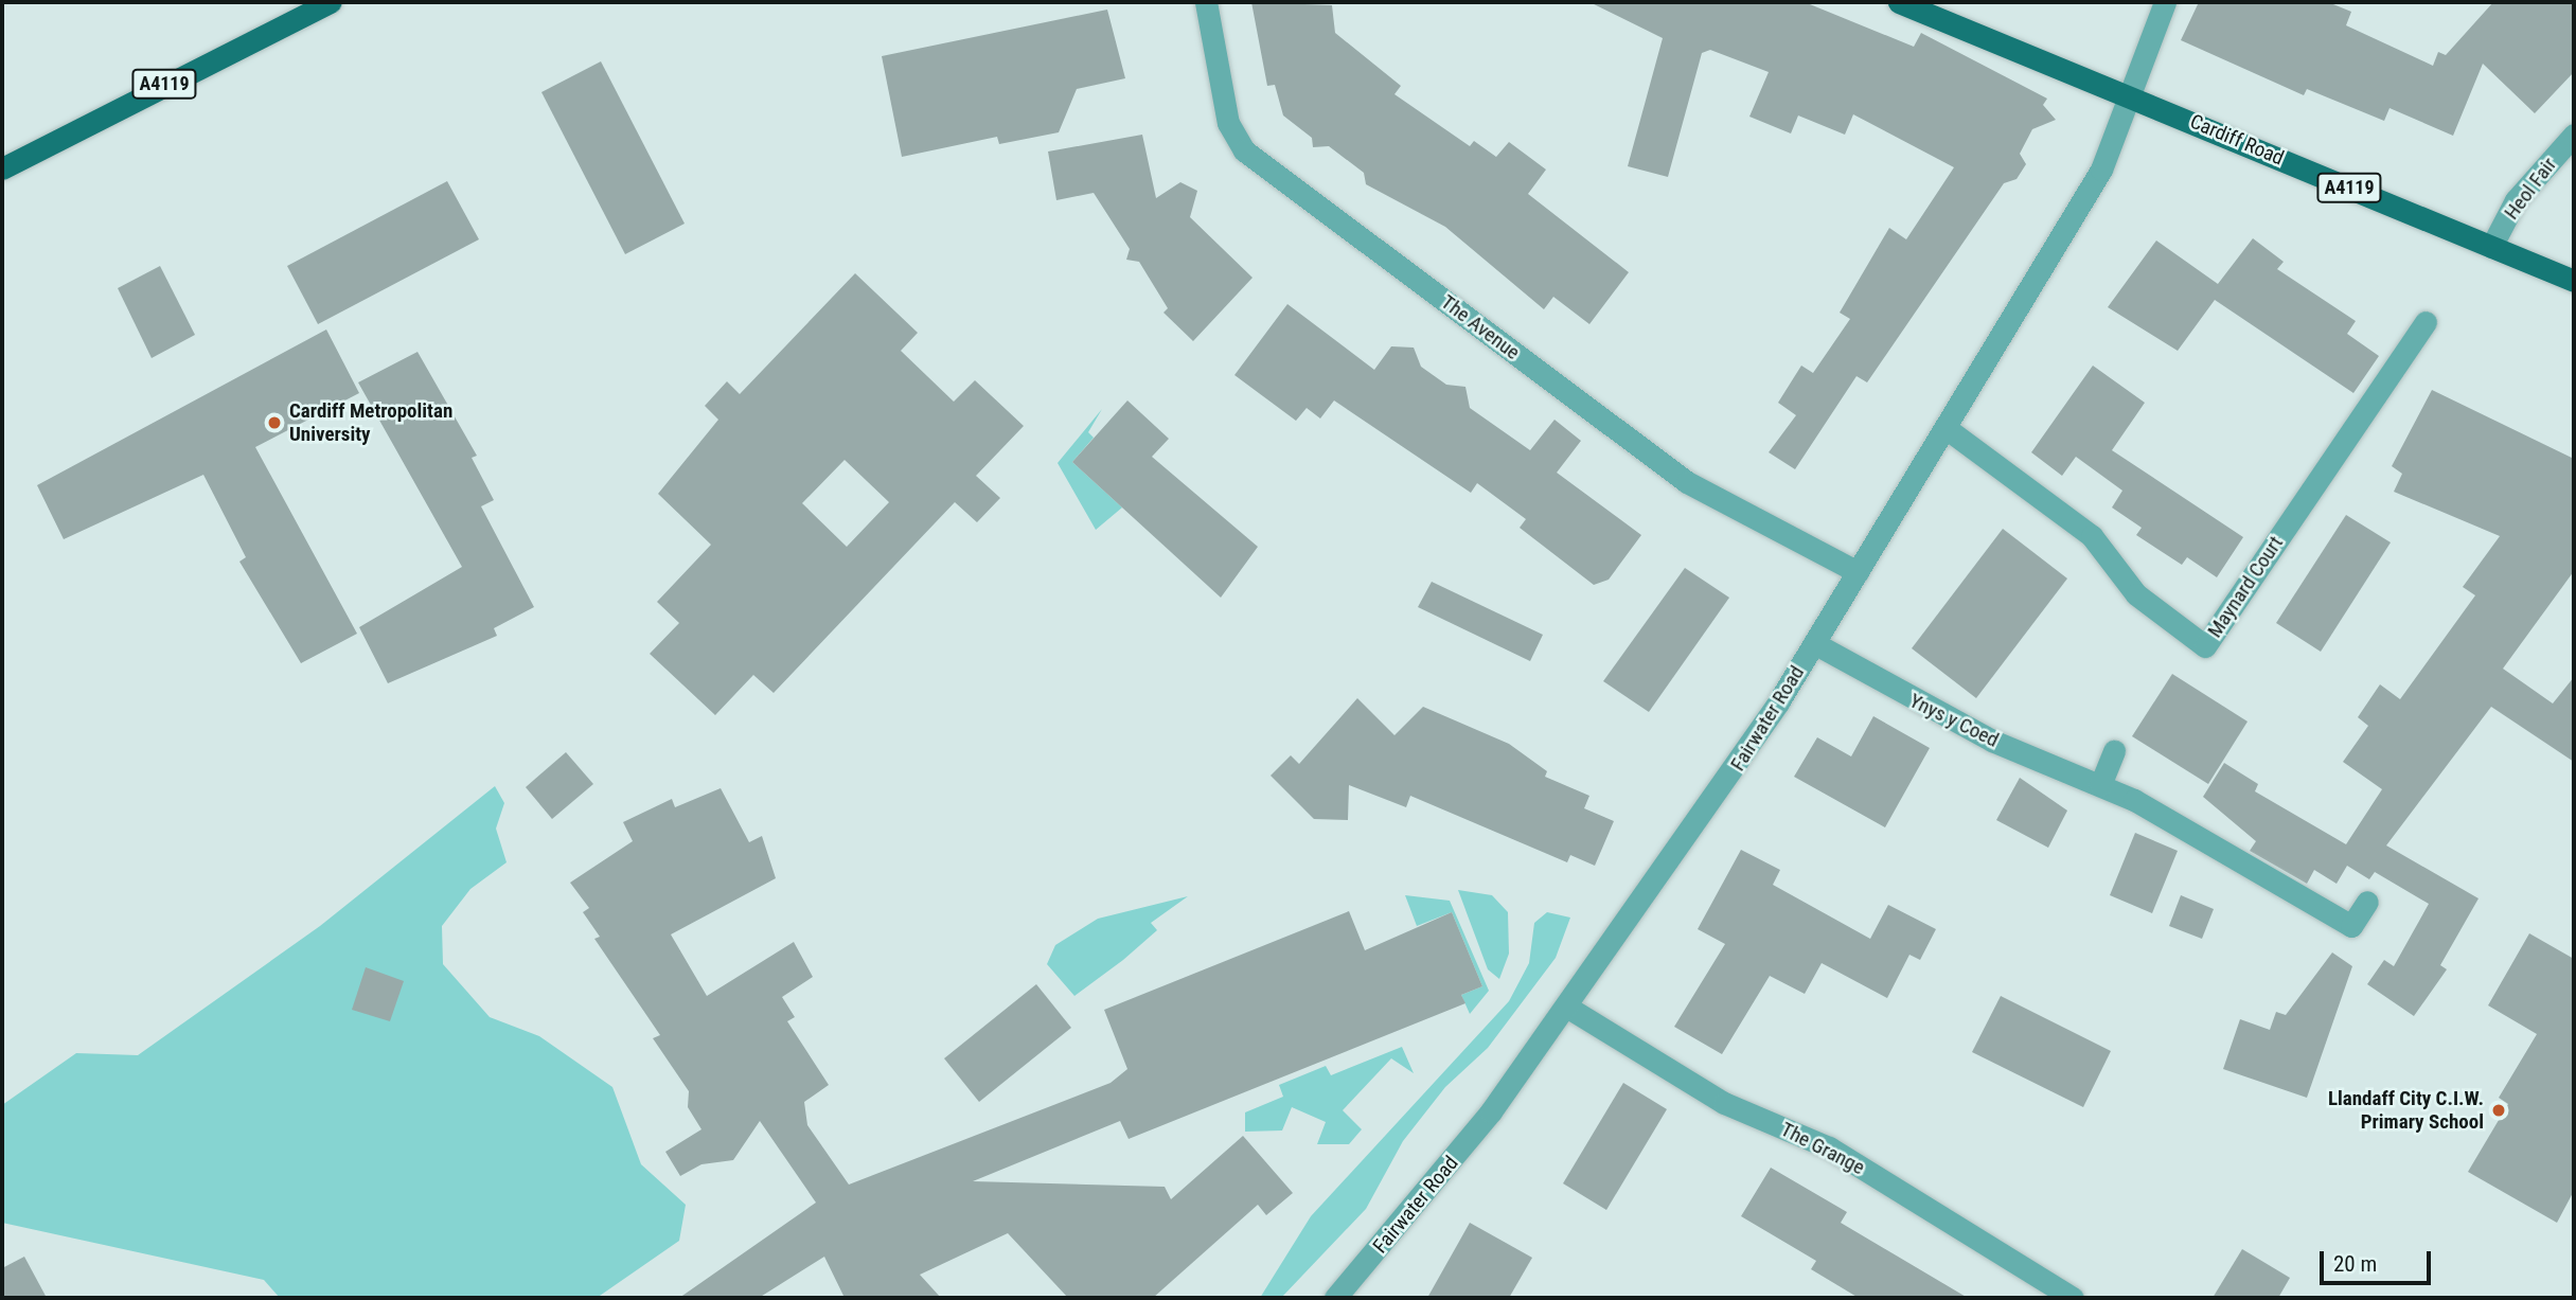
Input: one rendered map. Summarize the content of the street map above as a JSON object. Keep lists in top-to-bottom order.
{
  "streets": {
    "main road": ["A4119", "Cardiff Road"],
    "street": [
      "Heol Fair",
      "The Avenue",
      "Maynard Court",
      "Fairwater Road",
      "Ynys y Coed",
      "The Grange"
    ]
  },
  "crossings": [
    ["Cardiff Road", "Heol Fair"],
    ["Cardiff Road", "Fairwater Road"],
    ["The Avenue", "Fairwater Road"],
    ["Maynard Court", "Fairwater Road"],
    ["Fairwater Road", "Ynys y Coed"],
    ["Fairwater Road", "The Grange"]
  ],
  "places": ["Cardiff Metropolitan University", "Llandaff City C.I.W. Primary School"],
  "scale_bar": "20 m"
}
